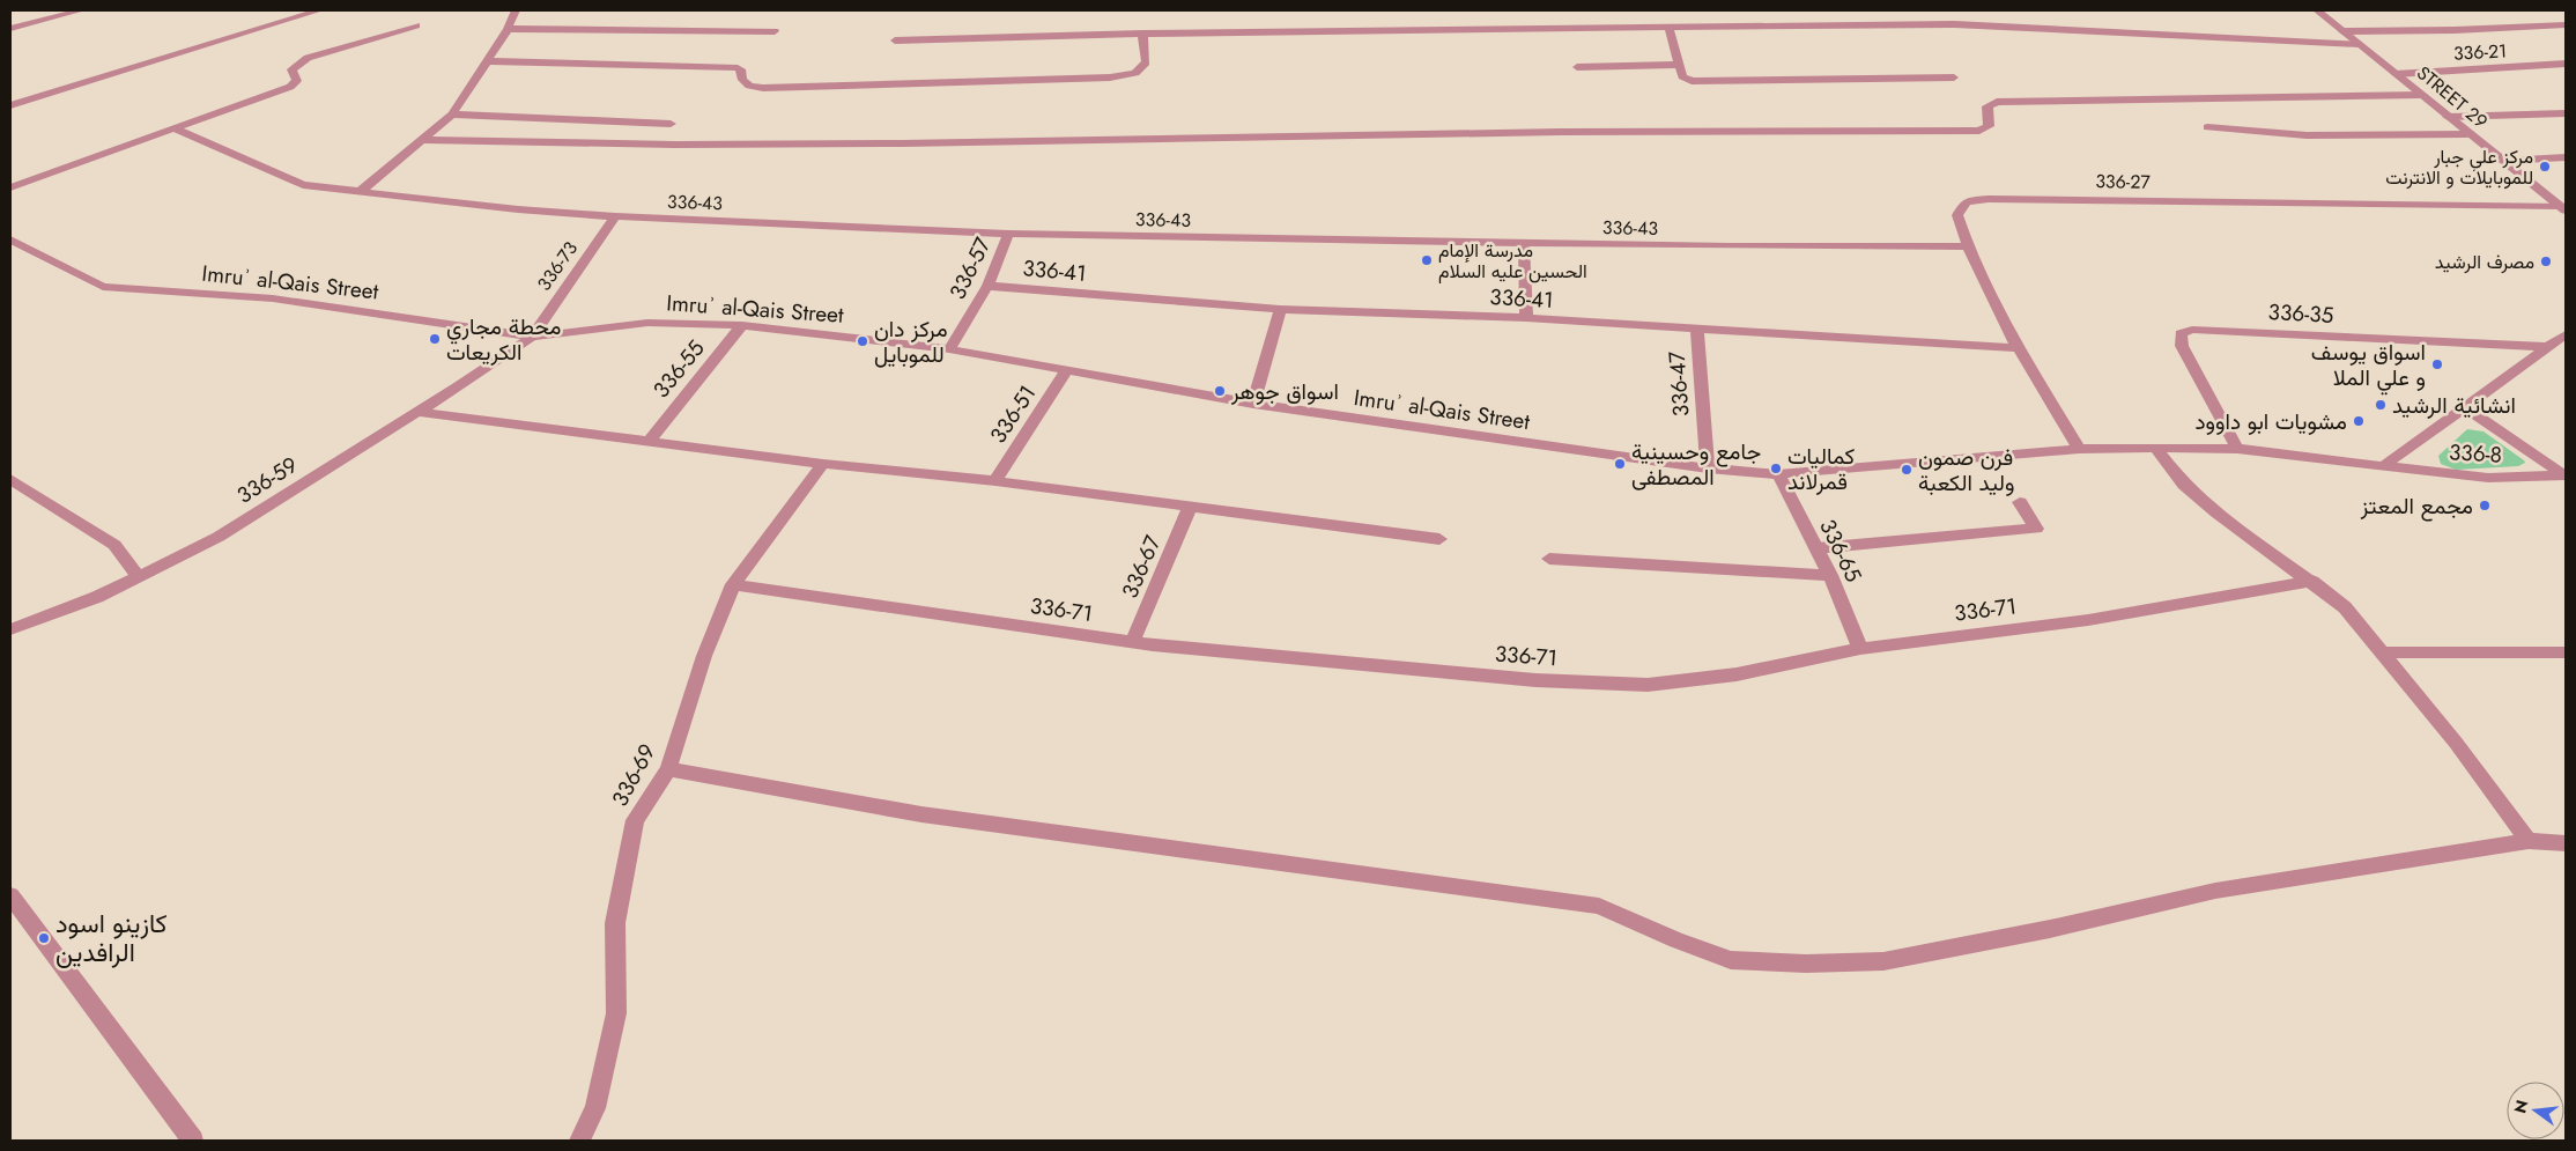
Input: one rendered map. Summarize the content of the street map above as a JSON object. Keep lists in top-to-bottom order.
{
  "streets": {
    "street": [
      "336-21",
      "STREET 29",
      "336-27",
      "336-43",
      "336-73",
      "336-57",
      "336-41",
      "Imruʾ al-Qais Street",
      "336-35",
      "336-55",
      "336-47",
      "336-51",
      "336-8",
      "336-59",
      "336-65",
      "336-67",
      "336-71",
      "336-69"
    ]
  },
  "crossings": [
    ["336-21", "STREET 29"],
    ["STREET 29", "336-27"],
    ["336-27", "336-43"],
    ["336-27", "336-41"],
    ["336-27", "Imruʾ al-Qais Street"],
    ["336-43", "336-73"],
    ["336-43", "336-57"],
    ["336-73", "Imruʾ al-Qais Street"],
    ["336-73", "336-59"],
    ["336-57", "336-41"],
    ["336-57", "Imruʾ al-Qais Street"],
    ["336-41", "336-47"],
    ["Imruʾ al-Qais Street", "336-35"],
    ["Imruʾ al-Qais Street", "336-55"],
    ["Imruʾ al-Qais Street", "336-47"],
    ["Imruʾ al-Qais Street", "336-51"],
    ["Imruʾ al-Qais Street", "336-8"],
    ["Imruʾ al-Qais Street", "336-59"],
    ["Imruʾ al-Qais Street", "336-65"],
    ["336-65", "336-71"],
    ["336-67", "336-71"],
    ["336-71", "336-69"]
  ],
  "places": [
    "مركز علي جبار للموبايلات و الانترنت",
    "مدرسة الإمام الحسين عليه السلام",
    "مصرف الرشيد",
    "محطة مجاري الكريعات",
    "مركز دان للموبايل",
    "اسواق يوسف و علي الملا",
    "اسواق جوهر",
    "انشائية الرشيد",
    "مشويات ابو داوود",
    "جامع وحسينية المصطفى",
    "كماليات قمرلاند",
    "فرن صمون وليد الكعبة",
    "مجمع المعتز",
    "كازينو اسود الرافدين"
  ],
  "north": "left"
}
